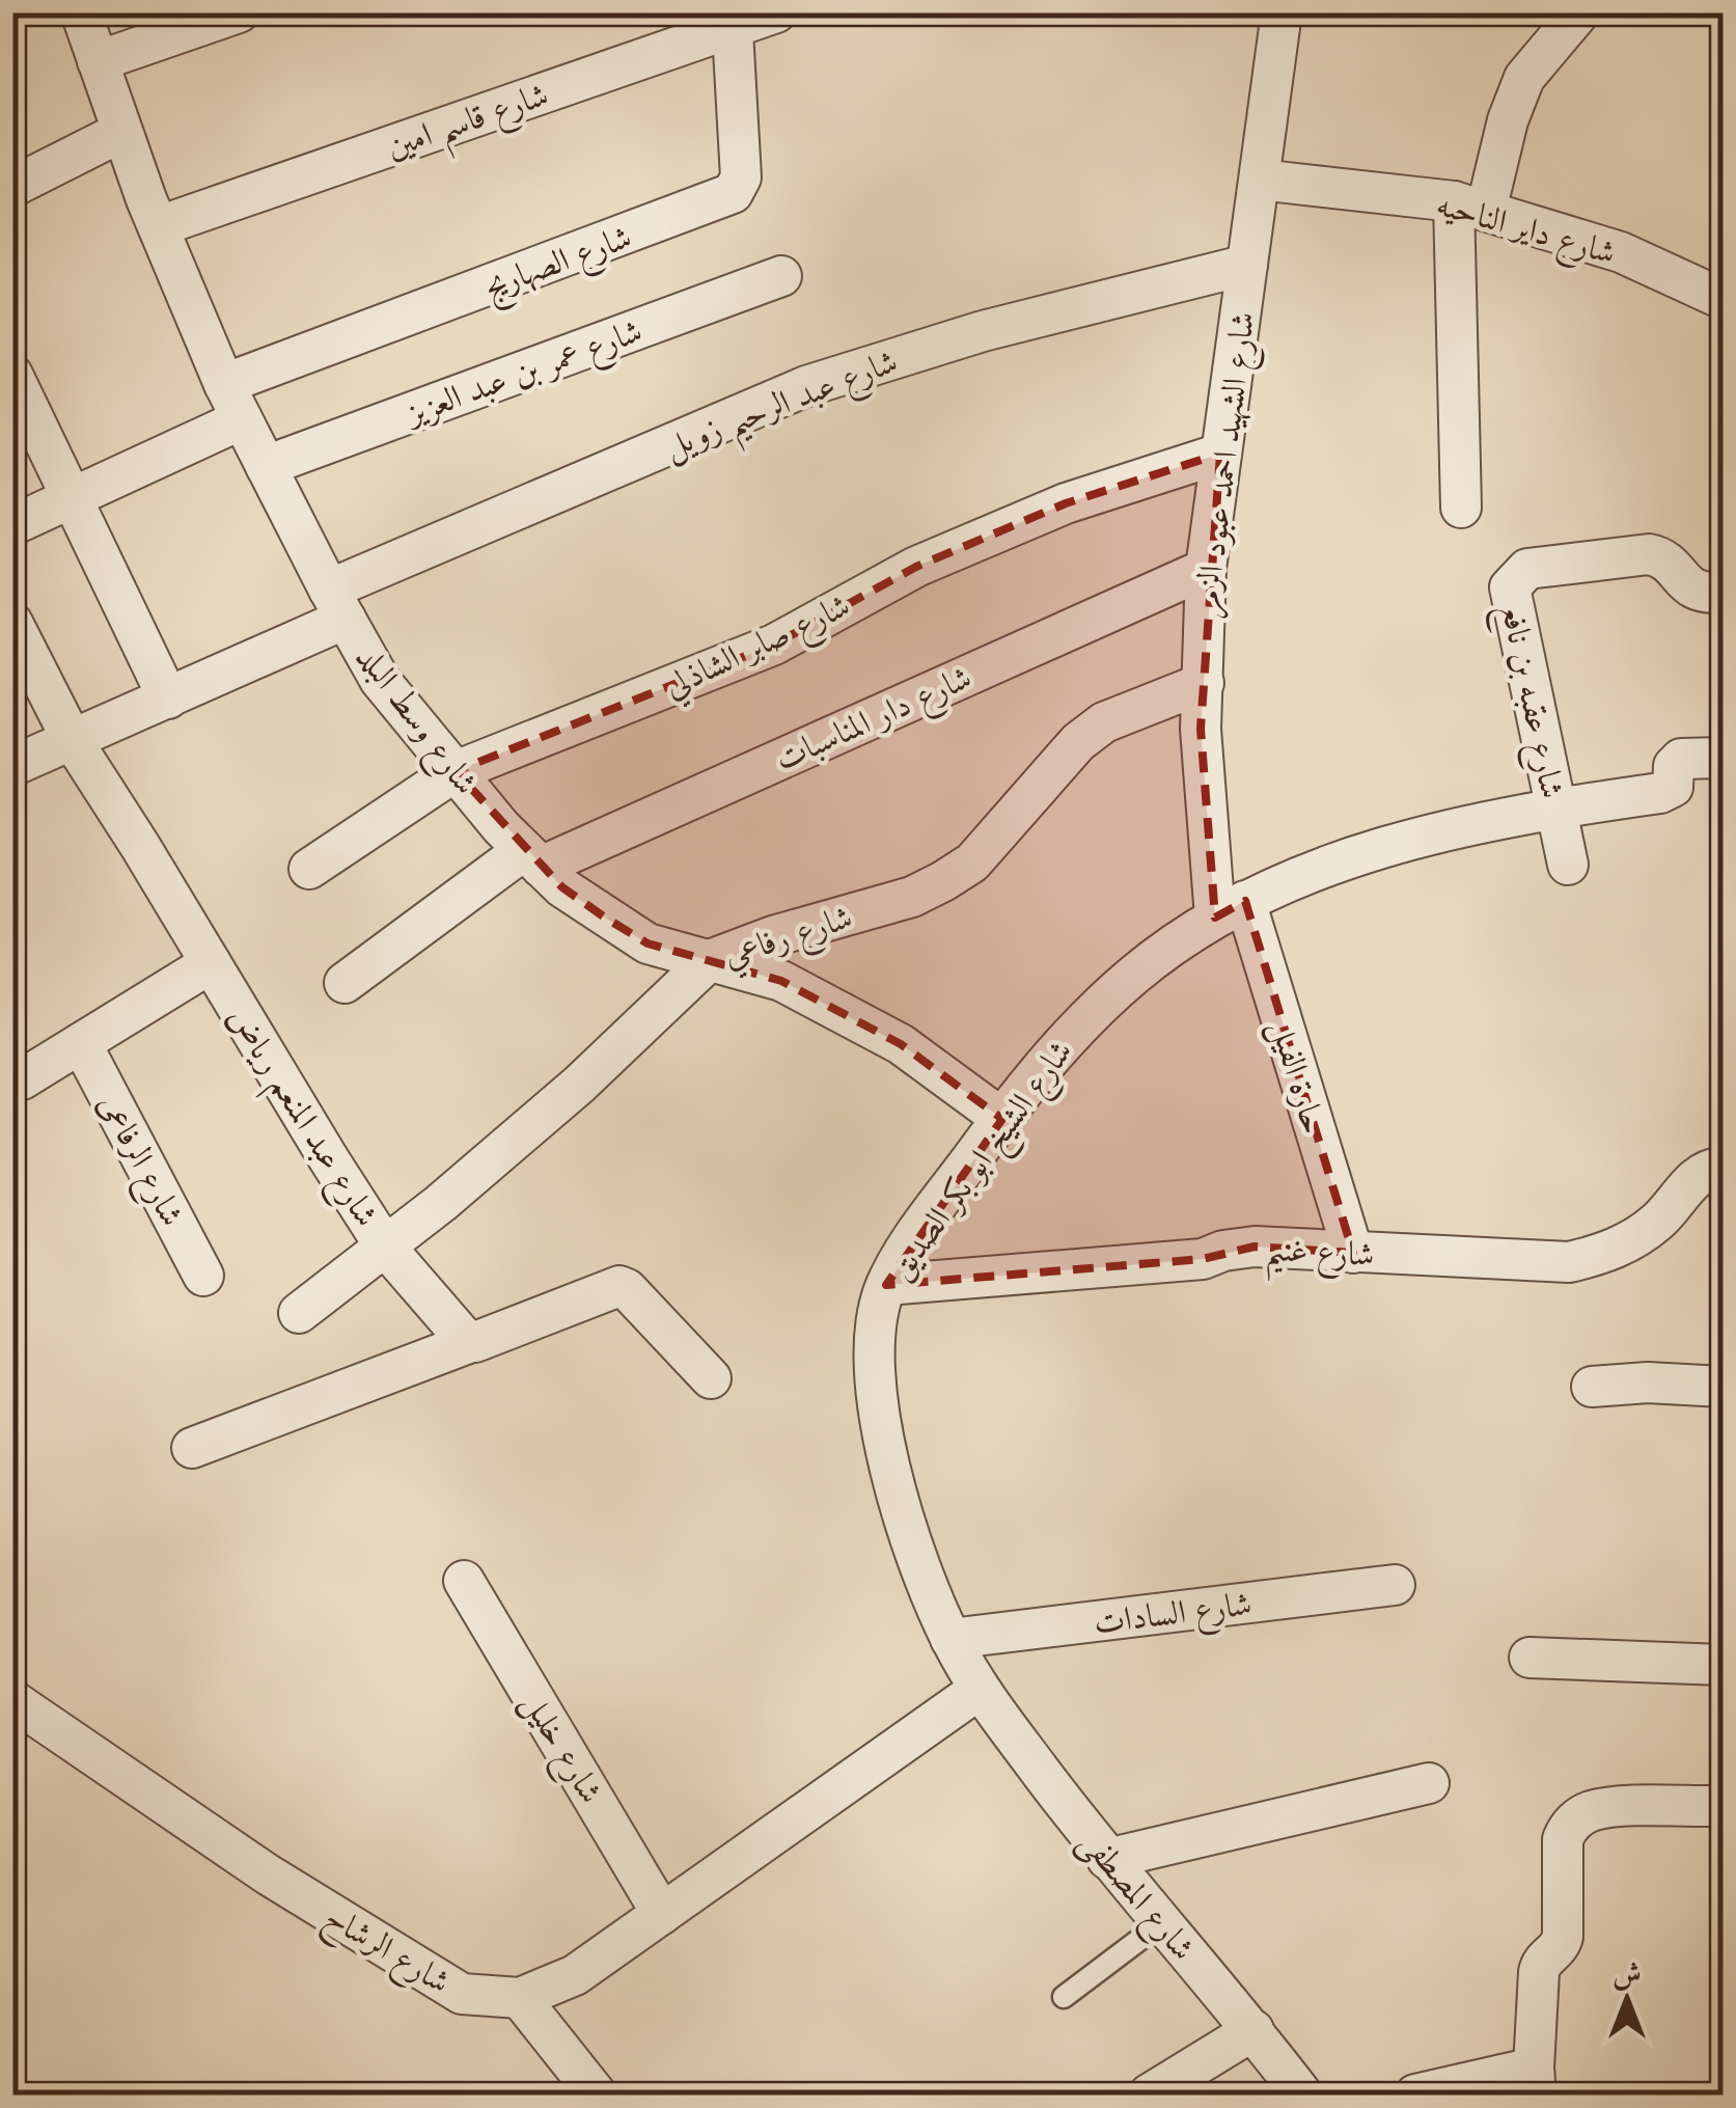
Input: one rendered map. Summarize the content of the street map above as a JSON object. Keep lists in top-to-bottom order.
{
  "streets": {
    "street": [
      "شارع قاسم امين",
      "شارع داير الناحيه",
      "شارع الصهاريج",
      "شارع عمر بن عبد العزيز",
      "شارع عبد الرحيم زويل",
      "شارع الشهيد احمد عبود الزمر",
      "شارع صابر الشاذلي",
      "شارع عقبه بن نافع",
      "شارع دار المناسبات",
      "شارع وسط البلد",
      "شارع رفاعي",
      "حارة الفيل",
      "شارع عبد المنعم رياض",
      "شارع الرفاعى",
      "شارع الشيخ ابو بكر الصديق",
      "شارع غنيم",
      "شارع السادات",
      "شارع خليل",
      "شارع المصطفى",
      "شارع الرشاح"
    ]
  },
  "crossings": [
    ["شارع قاسم امين", "شارع الصهاريج"],
    ["شارع قاسم امين", "شارع وسط البلد"],
    ["شارع داير الناحيه", "شارع الشهيد احمد عبود الزمر"],
    ["شارع الصهاريج", "شارع وسط البلد"],
    ["شارع عمر بن عبد العزيز", "شارع وسط البلد"],
    ["شارع عبد الرحيم زويل", "شارع الشهيد احمد عبود الزمر"],
    ["شارع عبد الرحيم زويل", "شارع وسط البلد"],
    ["شارع عبد الرحيم زويل", "شارع عبد المنعم رياض"],
    ["شارع الشهيد احمد عبود الزمر", "شارع صابر الشاذلي"],
    ["شارع الشهيد احمد عبود الزمر", "شارع دار المناسبات"],
    ["شارع الشهيد احمد عبود الزمر", "شارع رفاعي"],
    ["شارع الشهيد احمد عبود الزمر", "حارة الفيل"],
    ["شارع الشهيد احمد عبود الزمر", "شارع الشيخ ابو بكر الصديق"],
    ["شارع صابر الشاذلي", "شارع وسط البلد"],
    ["شارع عقبه بن نافع", "شارع الشيخ ابو بكر الصديق"],
    ["شارع دار المناسبات", "شارع وسط البلد"],
    ["شارع وسط البلد", "شارع رفاعي"],
    ["شارع وسط البلد", "شارع الشيخ ابو بكر الصديق"],
    ["شارع رفاعي", "شارع عبد المنعم رياض"],
    ["حارة الفيل", "شارع الشيخ ابو بكر الصديق"],
    ["حارة الفيل", "شارع غنيم"],
    ["شارع الشيخ ابو بكر الصديق", "شارع غنيم"],
    ["شارع الشيخ ابو بكر الصديق", "شارع السادات"],
    ["شارع الشيخ ابو بكر الصديق", "شارع المصطفى"],
    ["شارع الشيخ ابو بكر الصديق", "شارع الرشاح"],
    ["شارع خليل", "شارع الرشاح"],
    ["شارع المصطفى", "شارع الرشاح"]
  ],
  "north": "top"
}
